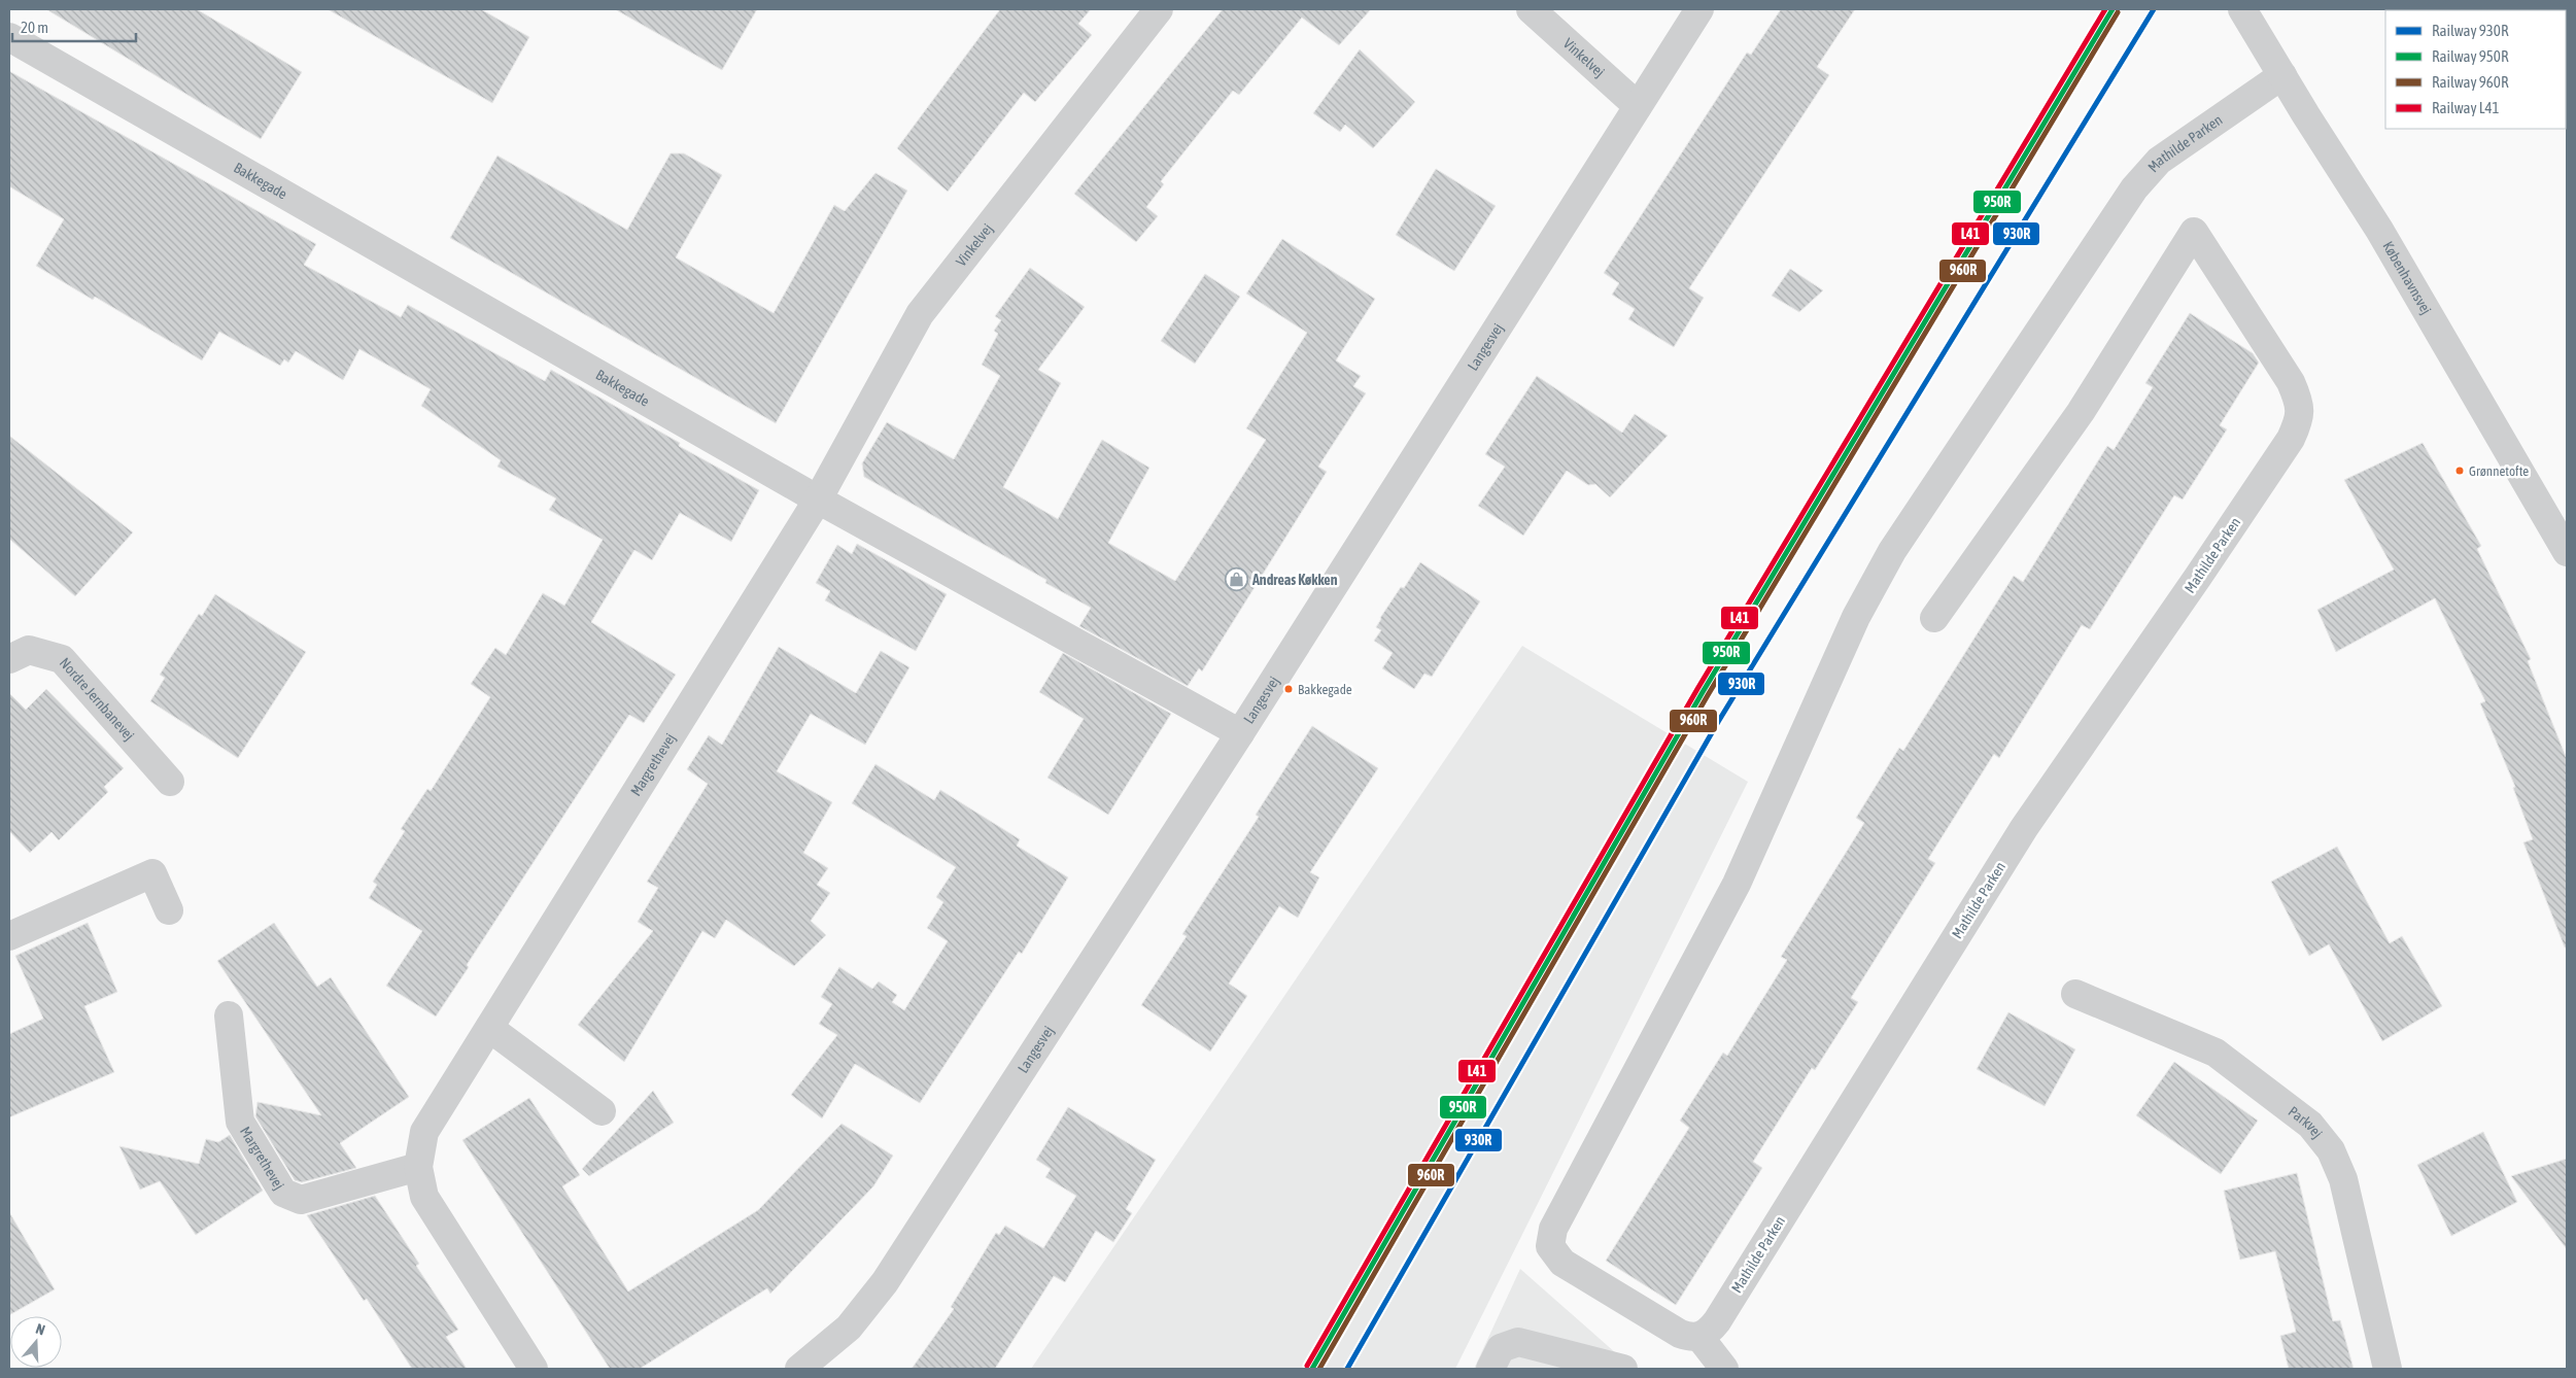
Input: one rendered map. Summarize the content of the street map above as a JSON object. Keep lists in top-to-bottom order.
{
  "streets": {
    "street": [
      "Vinkelvej",
      "Mathilde Parken",
      "Bakkegade",
      "Københavnsvej",
      "Langesvej",
      "Nordre Jernbanevej",
      "Margrethevej",
      "Parkvej"
    ]
  },
  "crossings": [
    ["Vinkelvej", "Bakkegade"],
    ["Vinkelvej", "Langesvej"],
    ["Vinkelvej", "Margrethevej"],
    ["Mathilde Parken", "Københavnsvej"],
    ["Bakkegade", "Langesvej"],
    ["Bakkegade", "Margrethevej"]
  ],
  "places": {
    "other": ["Grønnetofte", "Bakkegade"],
    "shop": ["Andreas Køkken"]
  },
  "lines": [
    "rail line 930R",
    "rail line 950R",
    "rail line L41",
    "rail line 960R"
  ],
  "legend": [
    "Railway 930R",
    "Railway 950R",
    "Railway 960R",
    "Railway L41"
  ],
  "scale_bar": "20 m",
  "north": "top"
}
